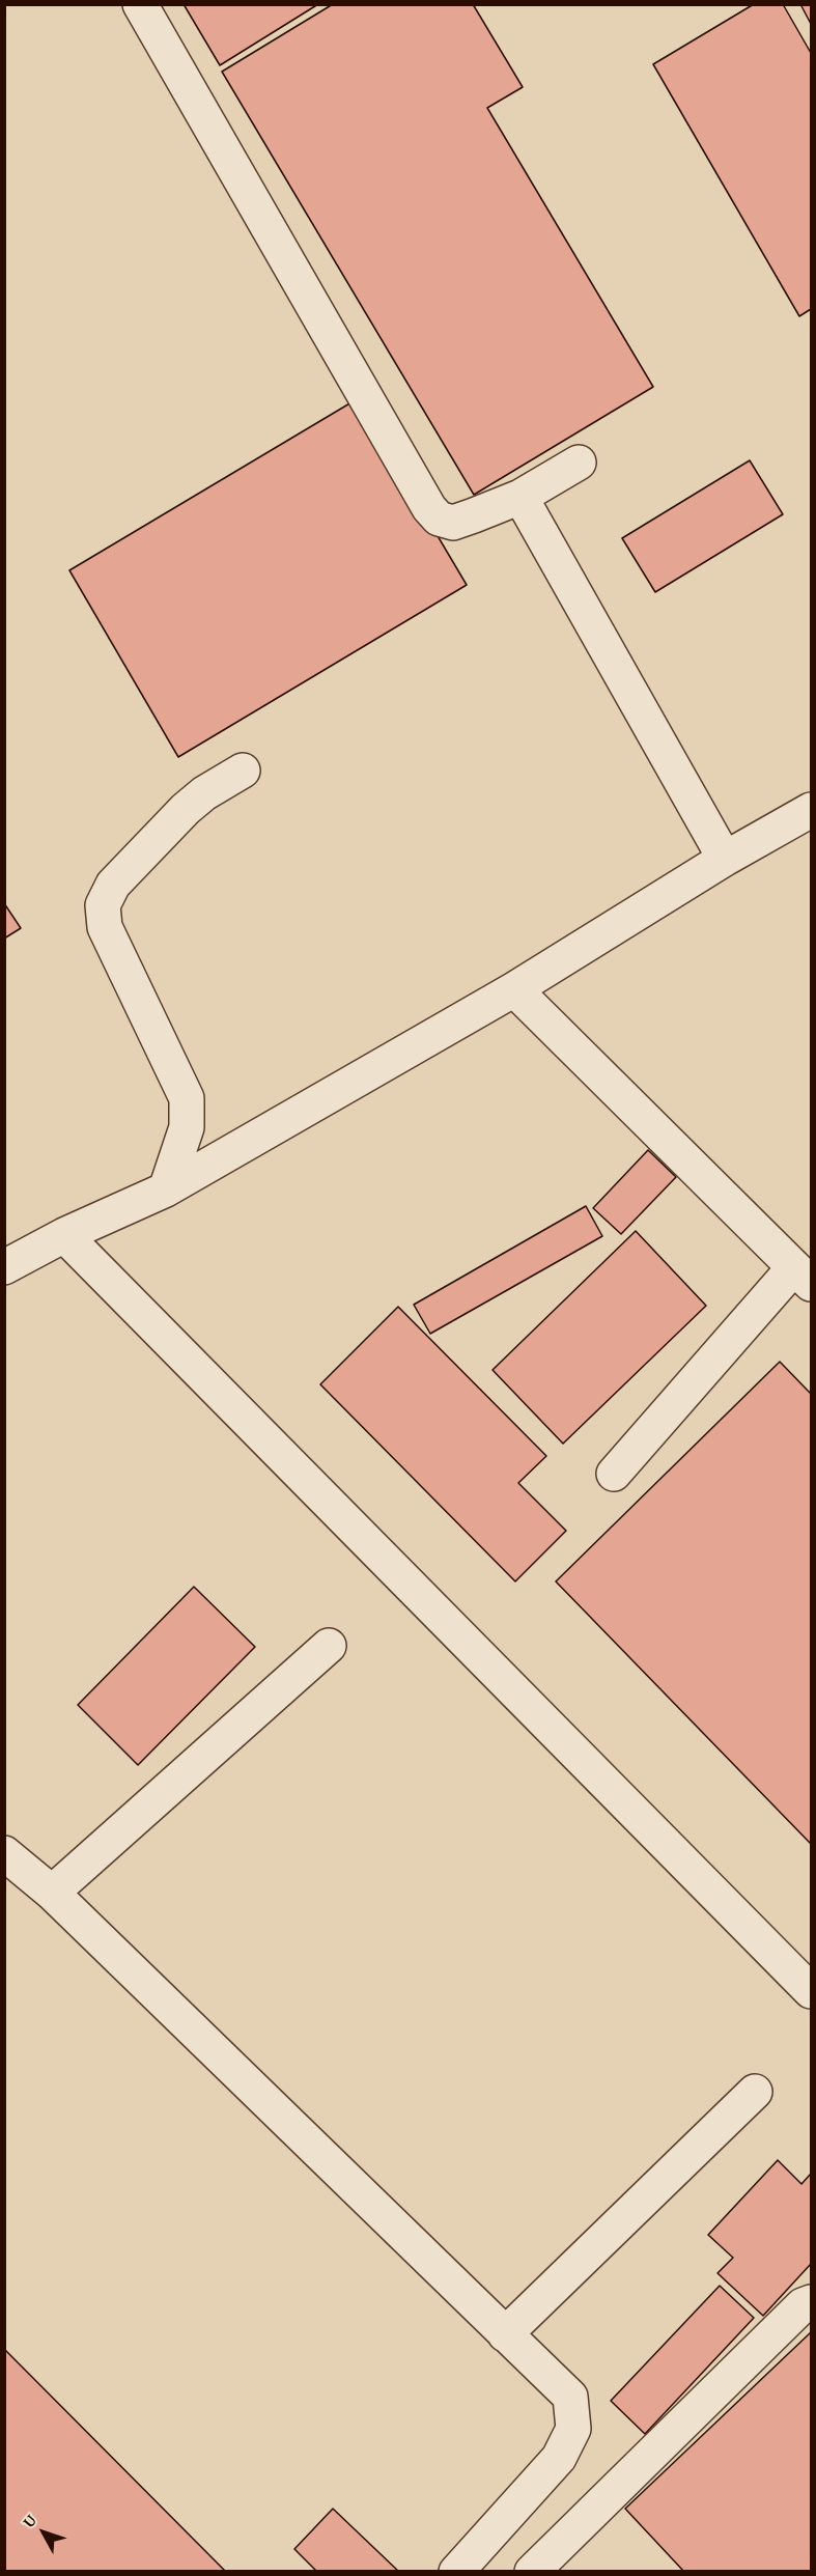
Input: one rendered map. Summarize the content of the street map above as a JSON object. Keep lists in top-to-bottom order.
{
  "north": "top left"
}
